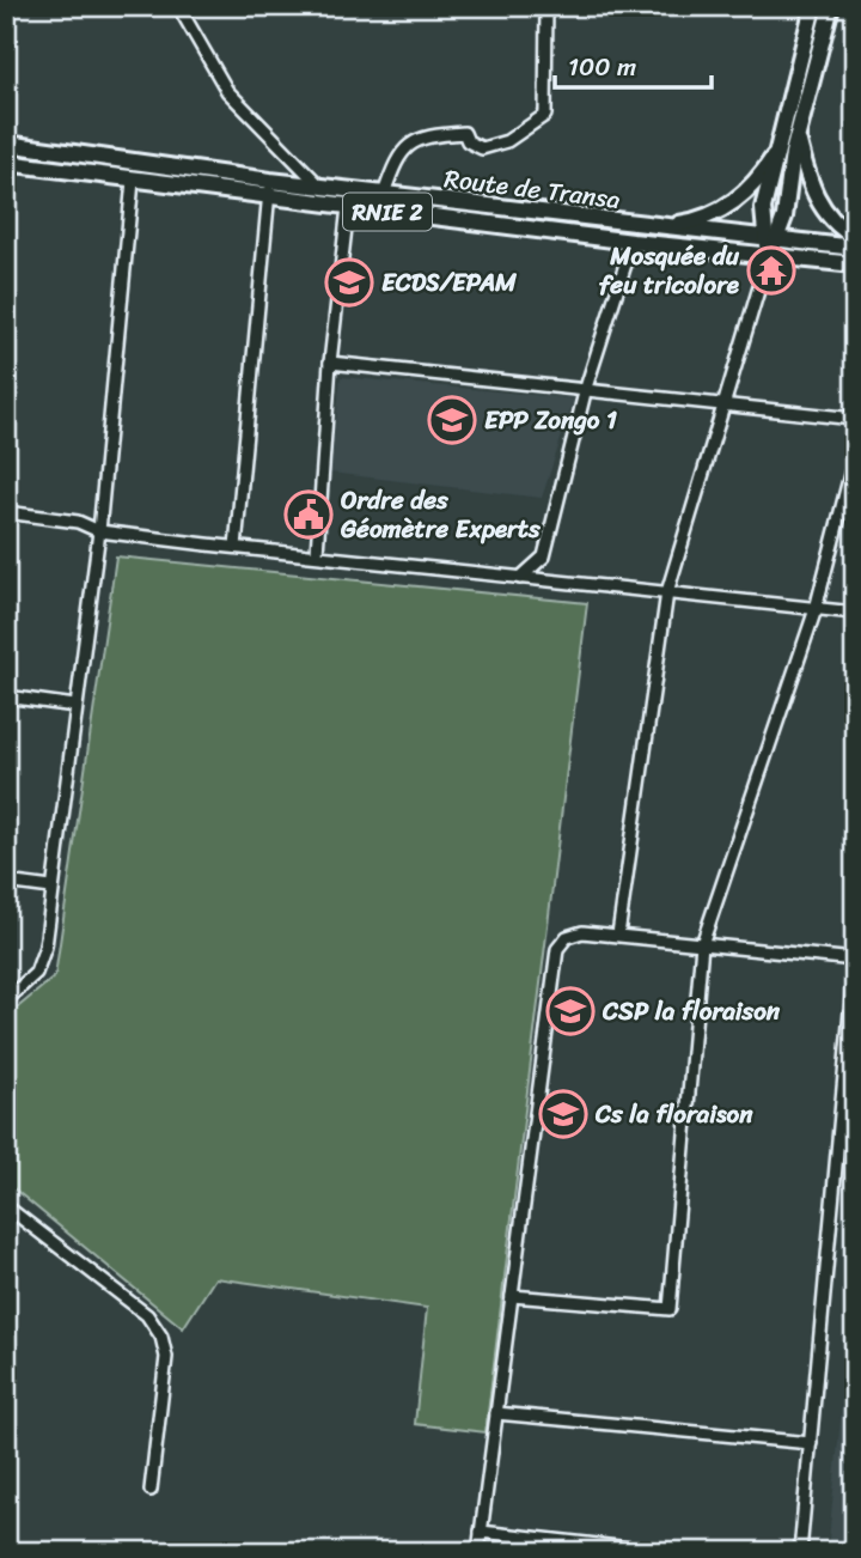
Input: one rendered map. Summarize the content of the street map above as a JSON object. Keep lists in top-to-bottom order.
{
  "streets": {
    "main road": ["Route de Transa", "RNIE 2"]
  },
  "places": {
    "temple": ["Mosquée du feu tricolore"],
    "school or university": [
      "ECDS/EPAM",
      "EPP Zongo 1",
      "CSP la floraison",
      "Cs la floraison"
    ],
    "public building": ["Ordre des Géomètre Experts"]
  },
  "scale_bar": "100 m"
}
